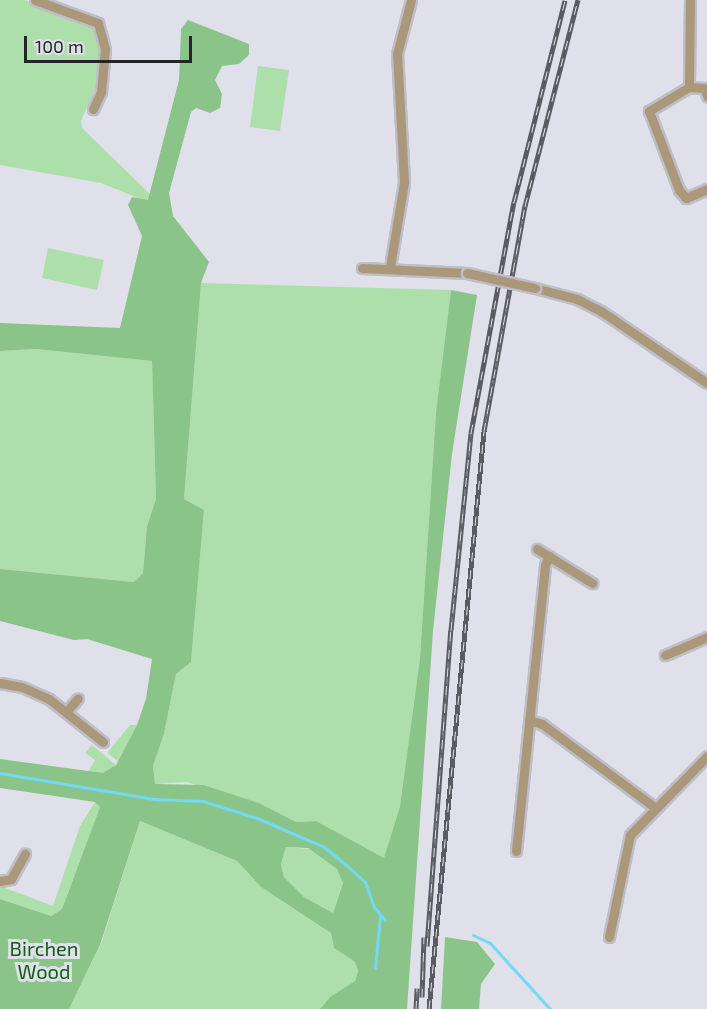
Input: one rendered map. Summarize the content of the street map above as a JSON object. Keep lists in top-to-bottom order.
{
  "parks": ["Birchen Wood"],
  "scale_bar": "100 m"
}
